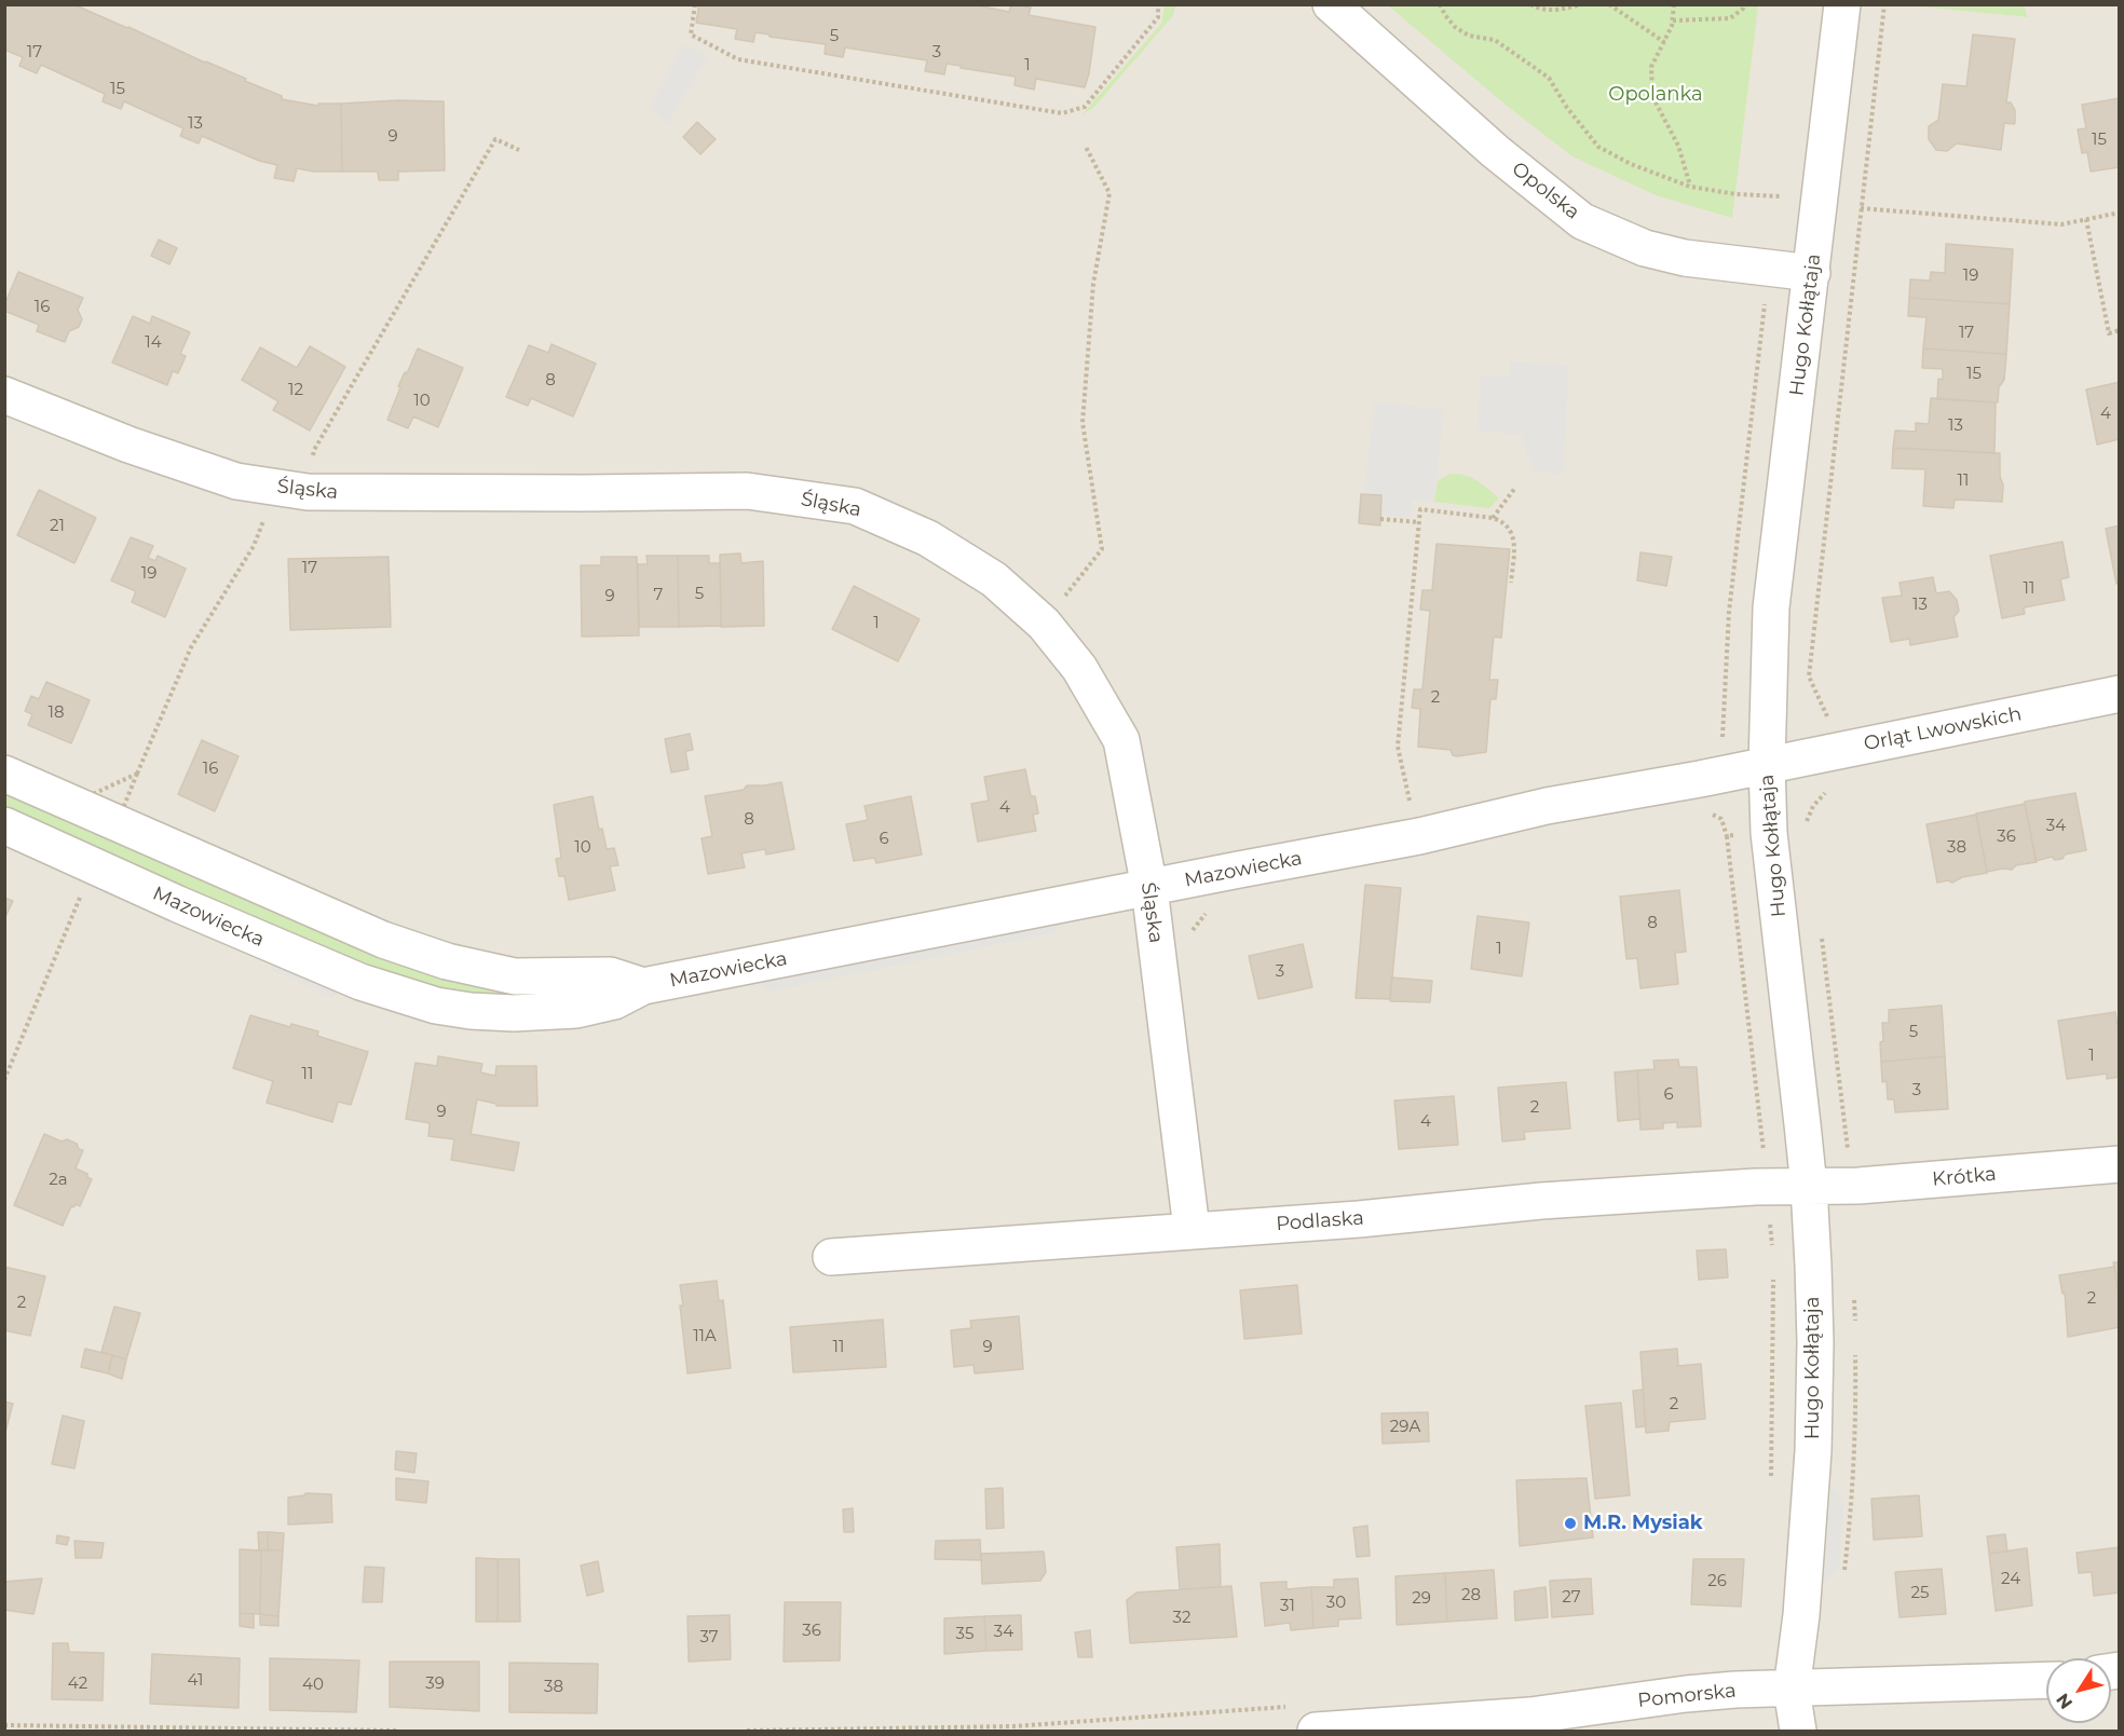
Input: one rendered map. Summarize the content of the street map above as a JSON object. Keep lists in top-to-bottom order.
{
  "streets": {
    "street": [
      "Opolska",
      "Hugo Kołłątaja",
      "Śląska",
      "Orląt Lwowskich",
      "Mazowiecka",
      "Krótka",
      "Podlaska",
      "Pomorska"
    ]
  },
  "crossings": [
    ["Opolska", "Hugo Kołłątaja"],
    ["Hugo Kołłątaja", "Orląt Lwowskich"],
    ["Hugo Kołłątaja", "Mazowiecka"],
    ["Hugo Kołłątaja", "Krótka"],
    ["Hugo Kołłątaja", "Podlaska"],
    ["Hugo Kołłątaja", "Pomorska"],
    ["Śląska", "Mazowiecka"],
    ["Śląska", "Podlaska"],
    ["Orląt Lwowskich", "Mazowiecka"],
    ["Krótka", "Podlaska"]
  ],
  "parks": ["Opolanka"],
  "places": ["M.R. Mysiak"],
  "house_numbers": [
    "5",
    "17",
    "3",
    "1",
    "15",
    "13",
    "9",
    "15",
    "19",
    "16",
    "17",
    "14",
    "15",
    "8",
    "12",
    "10",
    "4",
    "13",
    "11",
    "21",
    "17",
    "19",
    "11",
    "5",
    "7",
    "9",
    "13",
    "1",
    "2",
    "18",
    "16",
    "4",
    "8",
    "34",
    "36",
    "6",
    "10",
    "38",
    "8",
    "1",
    "3",
    "5",
    "1",
    "11",
    "3",
    "6",
    "2",
    "9",
    "4",
    "2a",
    "2",
    "2",
    "11A",
    "11",
    "9",
    "2",
    "29A",
    "24",
    "26",
    "25",
    "28",
    "27",
    "29",
    "30",
    "31",
    "32",
    "36",
    "34",
    "35",
    "37",
    "41",
    "42",
    "39",
    "40",
    "38"
  ],
  "north": "bottom left"
}
